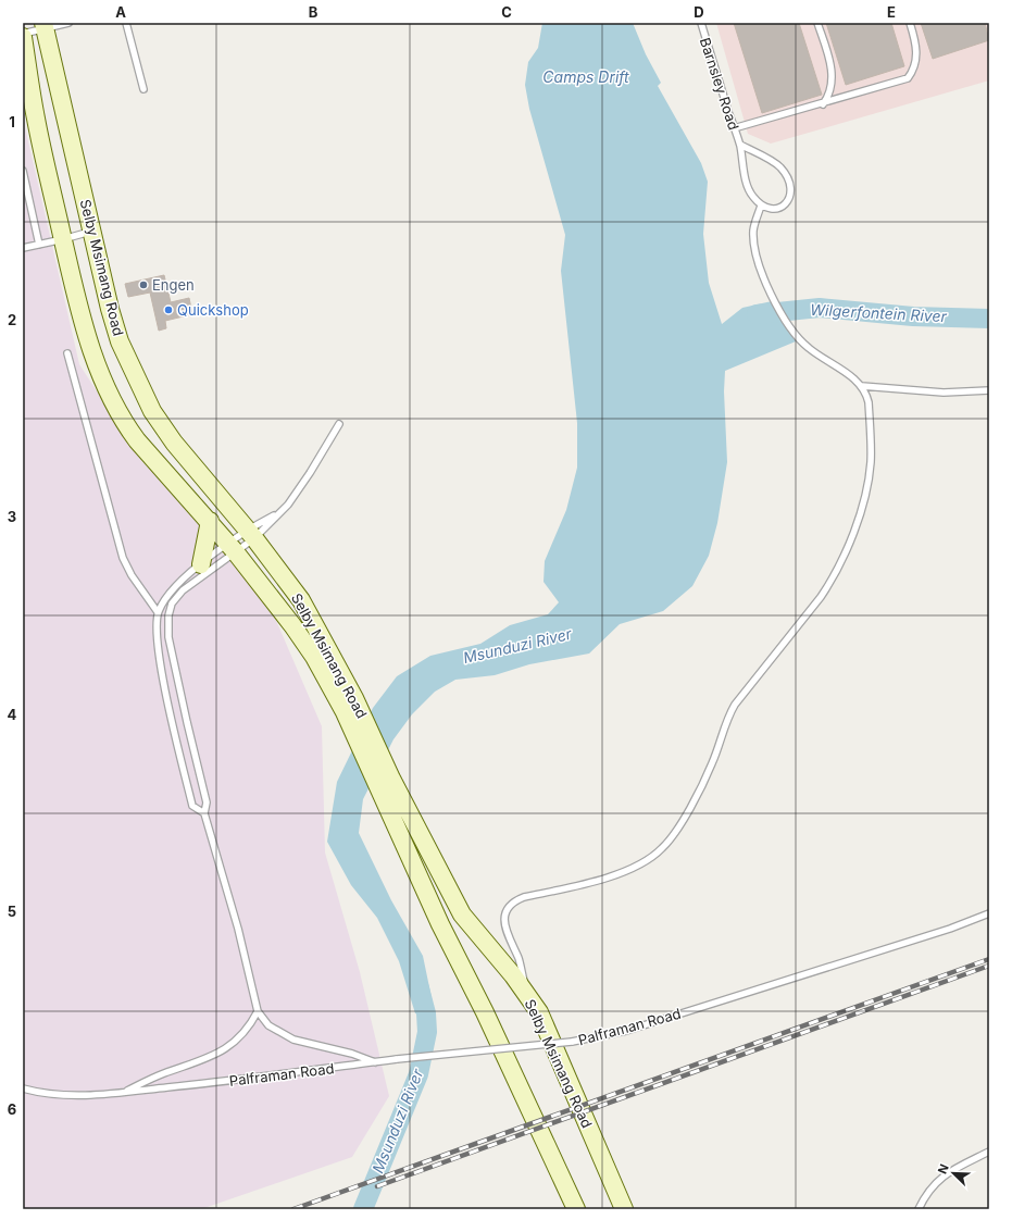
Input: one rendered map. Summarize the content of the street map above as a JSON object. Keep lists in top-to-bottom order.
{
  "streets": {
    "main road": ["Selby Msimang Road"],
    "lane": ["Barnsley Road", "Palframan Road"]
  },
  "water": ["Camps Drift", "Wilgerfontein River", "Msunduzi River"],
  "places": ["Engen", "Quickshop"],
  "north": "top left",
  "grid": {
    "columns": [
      "A",
      "B",
      "C",
      "D",
      "E"
    ],
    "rows": [
      "1",
      "2",
      "3",
      "4",
      "5",
      "6"
    ]
  }
}
